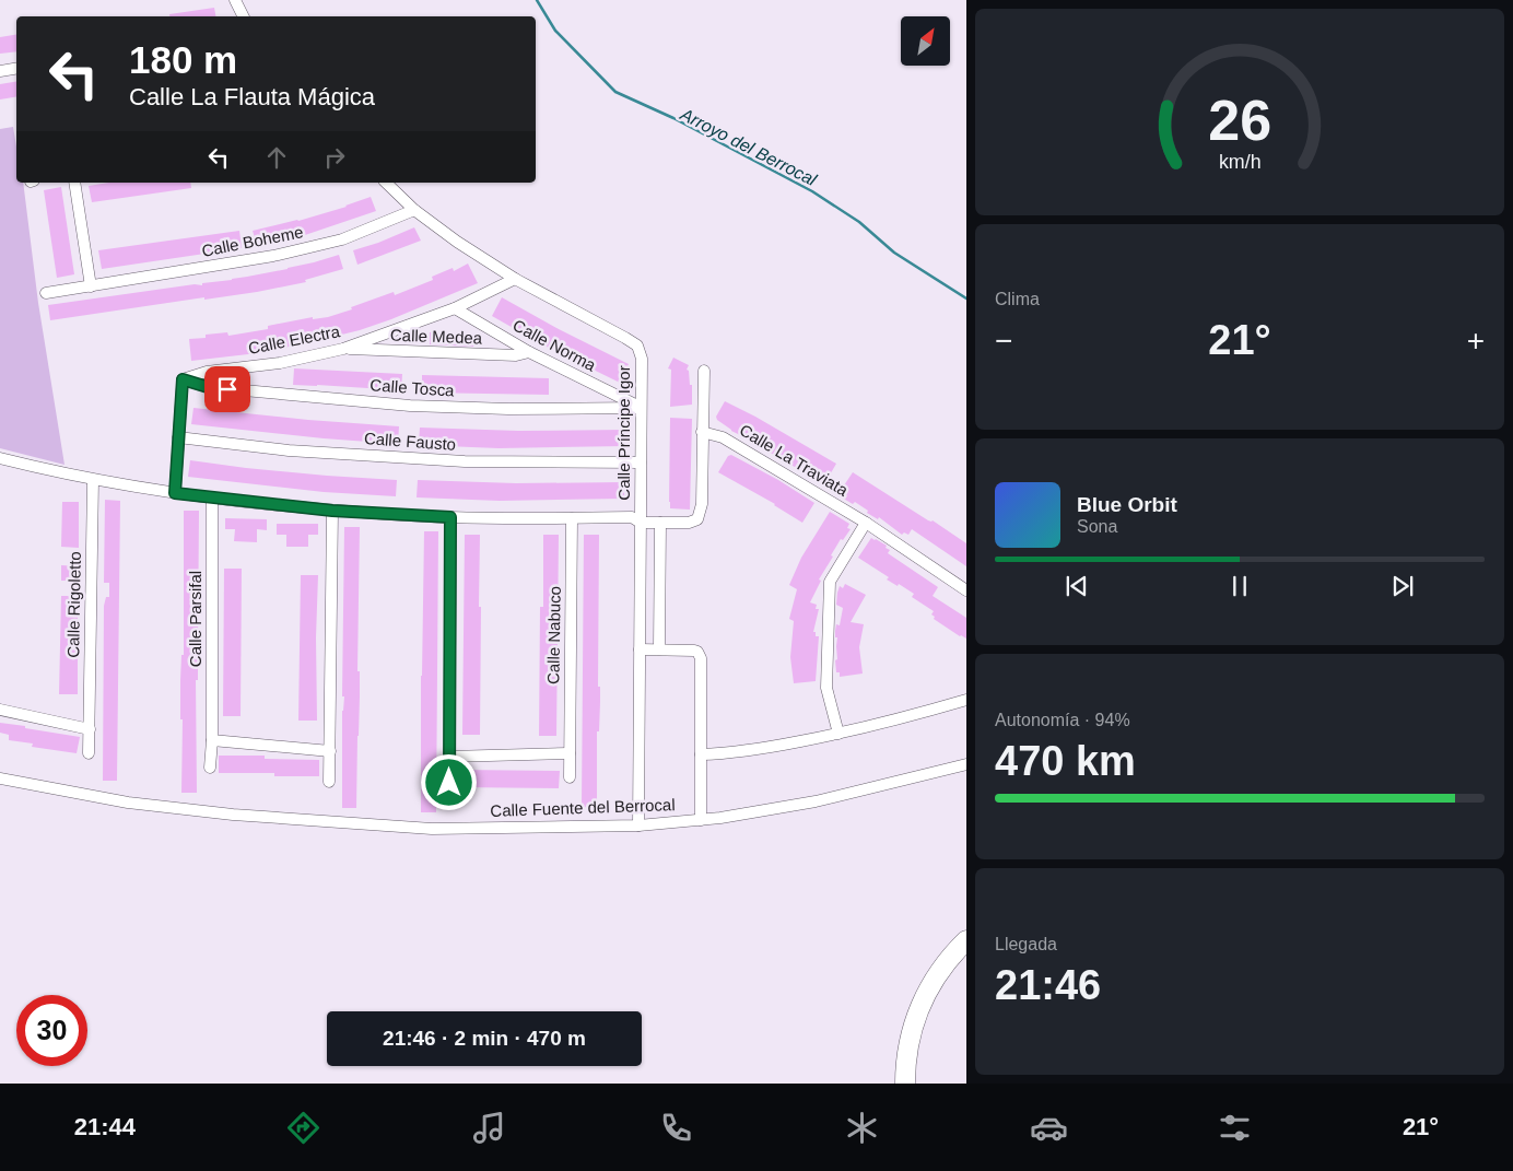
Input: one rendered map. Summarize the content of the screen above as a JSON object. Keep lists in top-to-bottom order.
{
  "streets": {
    "street": [
      "Calle Boheme",
      "Calle Medea",
      "Calle Electra",
      "Calle Norma",
      "Calle Tosca",
      "Calle Príncipe Igor",
      "Calle Fausto",
      "Calle La Traviata",
      "Calle Rigoletto",
      "Calle Parsifal",
      "Calle Nabuco",
      "Calle Fuente del Berrocal"
    ]
  },
  "crossings": [
    ["Calle Boheme", "Calle Príncipe Igor"],
    ["Calle Medea", "Calle Electra"],
    ["Calle Medea", "Calle Norma"],
    ["Calle Electra", "Calle Norma"],
    ["Calle Electra", "Calle Tosca"],
    ["Calle Electra", "Calle Príncipe Igor"],
    ["Calle Norma", "Calle Tosca"],
    ["Calle Norma", "Calle Príncipe Igor"],
    ["Calle Tosca", "Calle Príncipe Igor"],
    ["Calle Príncipe Igor", "Calle Fausto"],
    ["Calle Príncipe Igor", "Calle Fuente del Berrocal"]
  ],
  "water": ["Arroyo del Berrocal"],
  "north": "top right",
  "page": {
    "turn": ["180 m", "Calle La Flauta Mágica"],
    "tile": [
      "Clima",
      ["Autonomía · 94%", "470 km"],
      ["Llegada", "21:46"]
    ],
    "heat": ["−", "21°", "+"],
    "song": ["Blue Orbit", "Sona"],
    "limit": "30",
    "trip": "21:46 · 2 min · 470 m",
    "tabs": ["21:44", "21°"],
    "gauge": ["26", "km/h"]
  }
}
